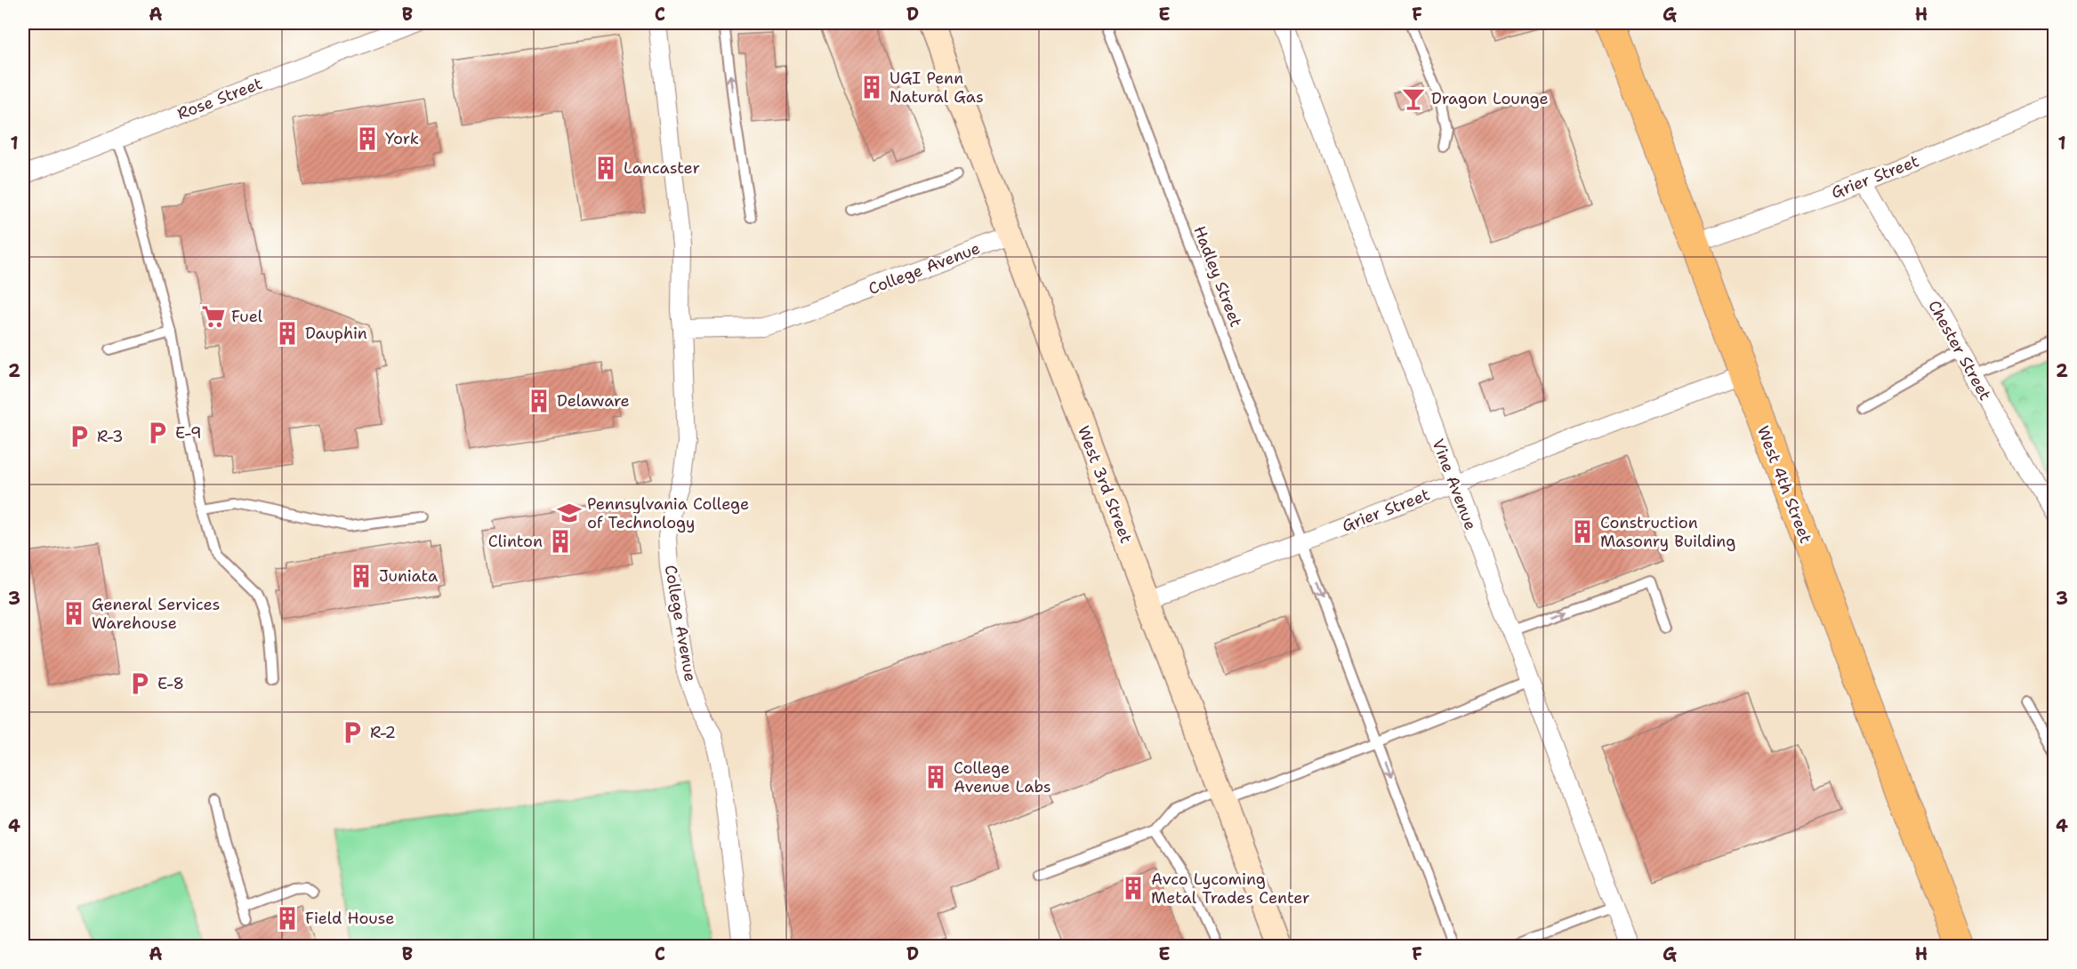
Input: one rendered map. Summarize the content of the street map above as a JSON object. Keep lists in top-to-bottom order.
{
  "streets": {
    "main road": ["West 3rd Street", "West 4th Street"],
    "street": [
      "Rose Street",
      "Grier Street",
      "College Avenue",
      "Chester Street",
      "Vine Avenue"
    ],
    "lane": ["Hadley Street"]
  },
  "crossings": [
    ["Grier Street", "Hadley Street"],
    ["Grier Street", "Chester Street"],
    ["Grier Street", "West 3rd Street"],
    ["Grier Street", "Vine Avenue"],
    ["Grier Street", "West 4th Street"],
    ["College Avenue", "West 3rd Street"]
  ],
  "one_way": ["Hadley Street"],
  "places": {
    "building": [
      "UGI Penn Natural Gas",
      "York",
      "Lancaster",
      "Dauphin",
      "Delaware",
      "Construction Masonry Building",
      "Clinton",
      "Juniata",
      "General Services Warehouse",
      "College Avenue Labs",
      "Avco Lycoming Metal Trades Center",
      "Field House"
    ],
    "bar": ["Dragon Lounge"],
    "supermarket": ["Fuel"],
    "parking": [
      "E-9",
      "R-3",
      "E-8",
      "R-2"
    ],
    "school or university": ["Pennsylvania College of Technology"]
  },
  "grid": {
    "columns": [
      "A",
      "B",
      "C",
      "D",
      "E",
      "F",
      "G",
      "H"
    ],
    "rows": [
      "1",
      "2",
      "3",
      "4"
    ]
  }
}
